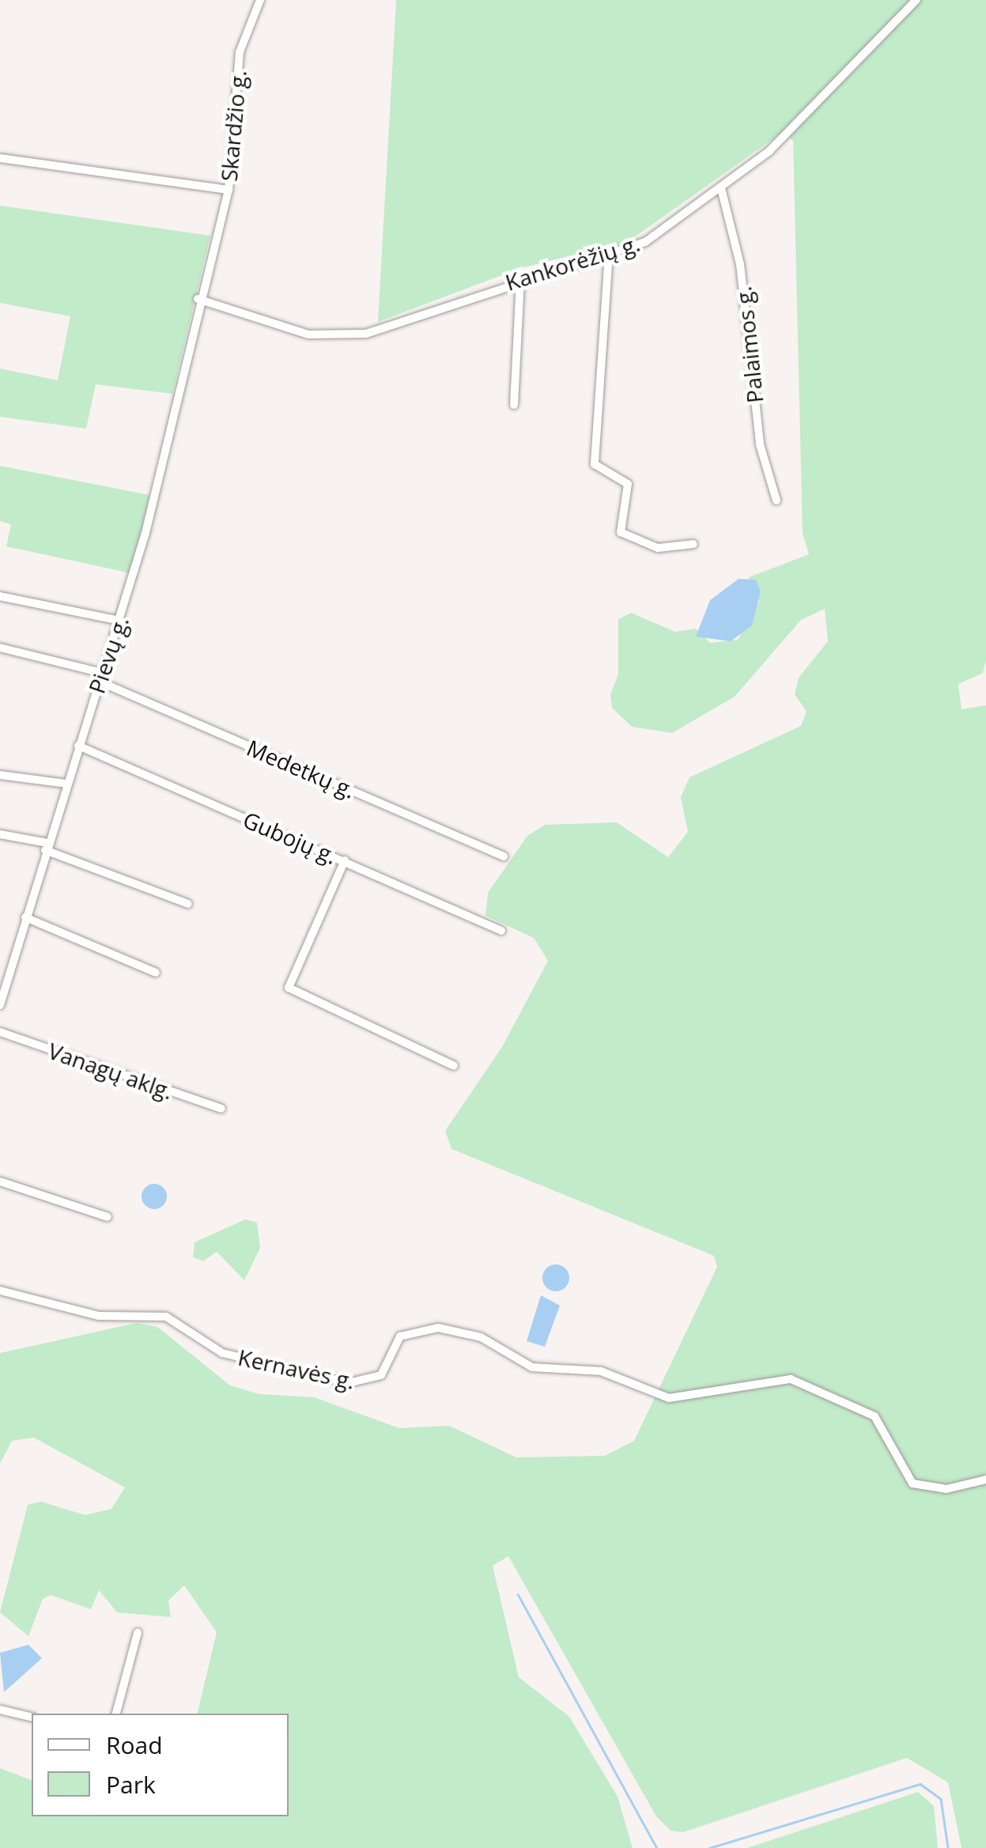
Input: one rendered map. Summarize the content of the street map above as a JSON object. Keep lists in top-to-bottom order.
{
  "streets": {
    "street": [
      "Skardžio g.",
      "Kankorėžių g.",
      "Palaimos g.",
      "Pievų g.",
      "Medetkų g.",
      "Gubojų g.",
      "Vanagų aklg.",
      "Kernavės g."
    ]
  },
  "crossings": [
    ["Skardžio g.", "Kankorėžių g."],
    ["Skardžio g.", "Pievų g."],
    ["Kankorėžių g.", "Palaimos g."],
    ["Kankorėžių g.", "Pievų g."],
    ["Pievų g.", "Medetkų g."],
    ["Pievų g.", "Gubojų g."]
  ],
  "legend": ["Road", "Park"]
}
